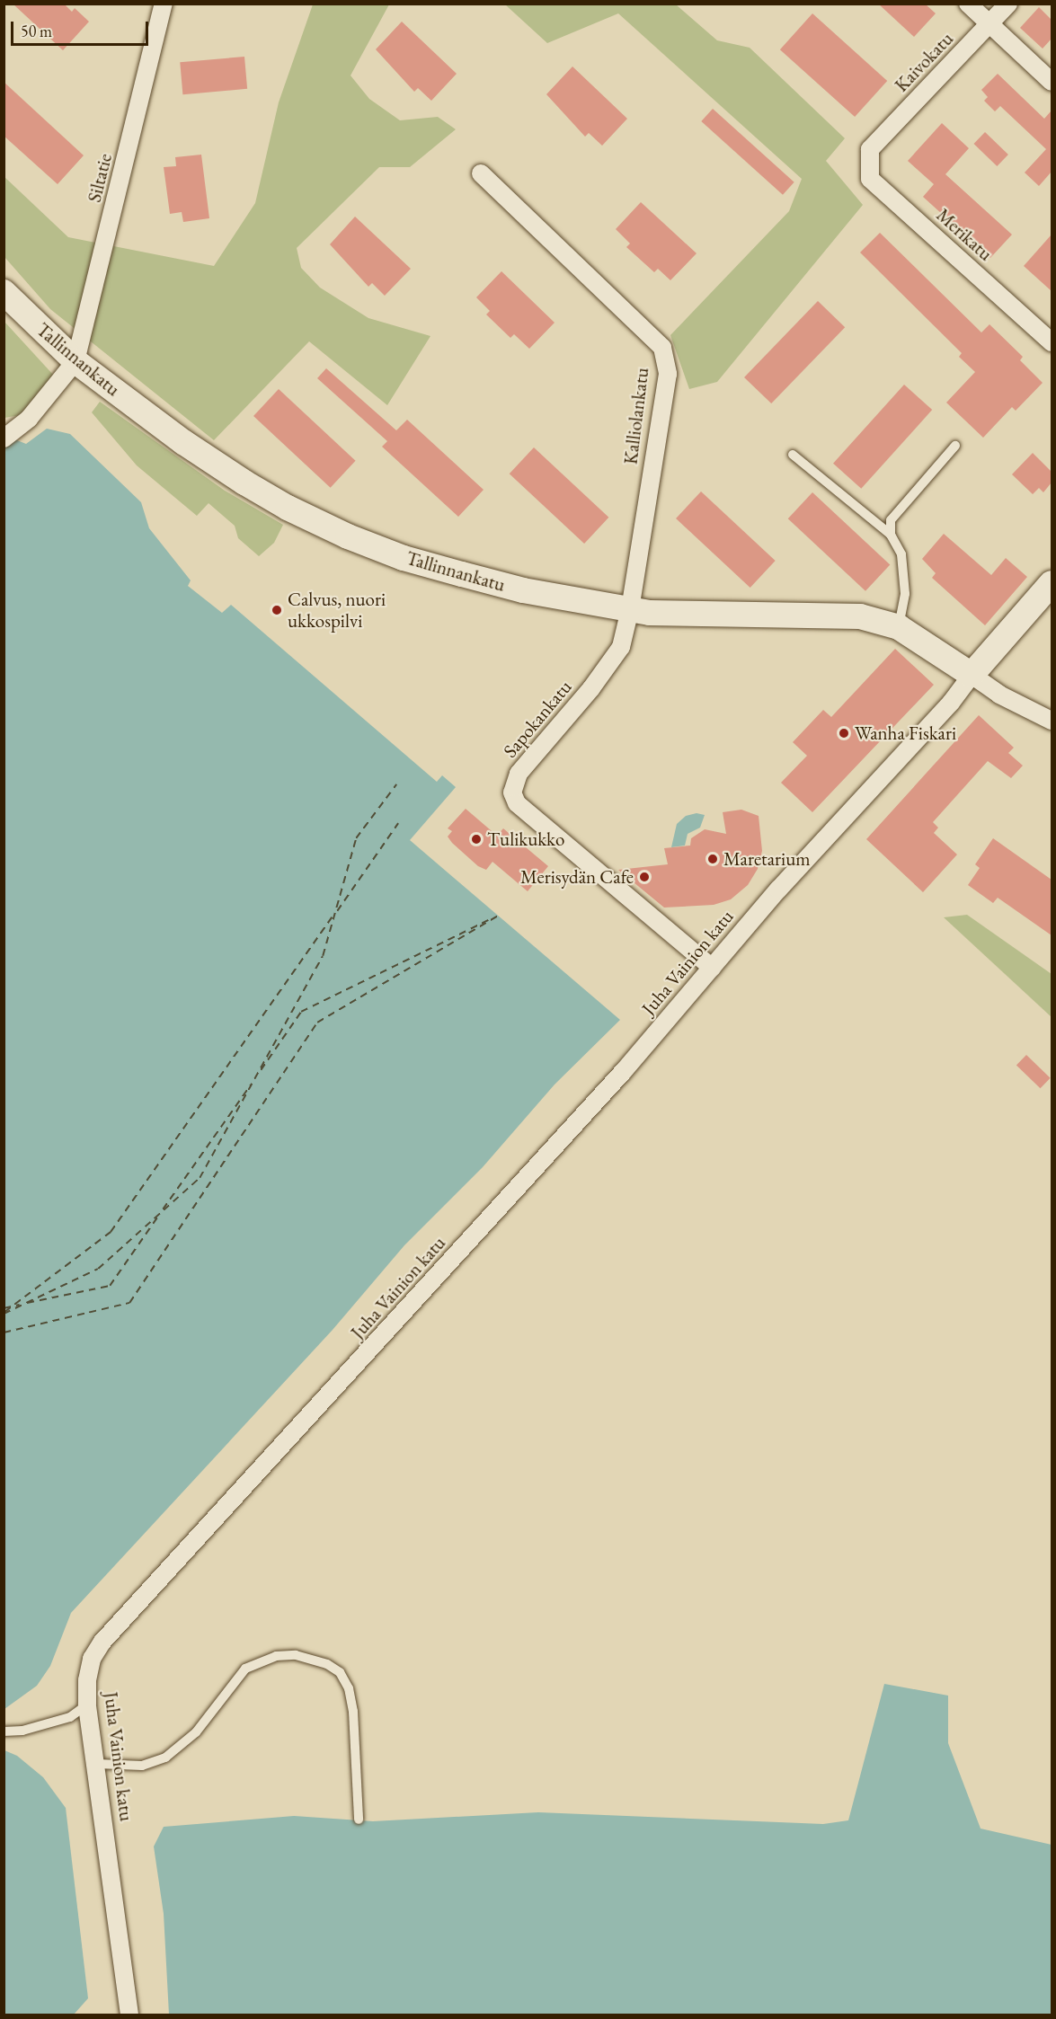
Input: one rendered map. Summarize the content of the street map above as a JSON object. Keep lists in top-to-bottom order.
{
  "streets": {
    "street": [
      "Kaivokatu",
      "Siltatie",
      "Merikatu",
      "Tallinnankatu",
      "Kalliolankatu",
      "Sapokankatu",
      "Juha Vainion katu"
    ]
  },
  "crossings": [
    ["Kaivokatu", "Merikatu"],
    ["Siltatie", "Tallinnankatu"],
    ["Tallinnankatu", "Kalliolankatu"],
    ["Tallinnankatu", "Sapokankatu"],
    ["Tallinnankatu", "Juha Vainion katu"],
    ["Kalliolankatu", "Sapokankatu"],
    ["Sapokankatu", "Juha Vainion katu"]
  ],
  "places": [
    "Calvus, nuori ukkospilvi",
    "Wanha Fiskari",
    "Tulikukko",
    "Maretarium",
    "Merisydän Cafe"
  ],
  "scale_bar": "50 m"
}
